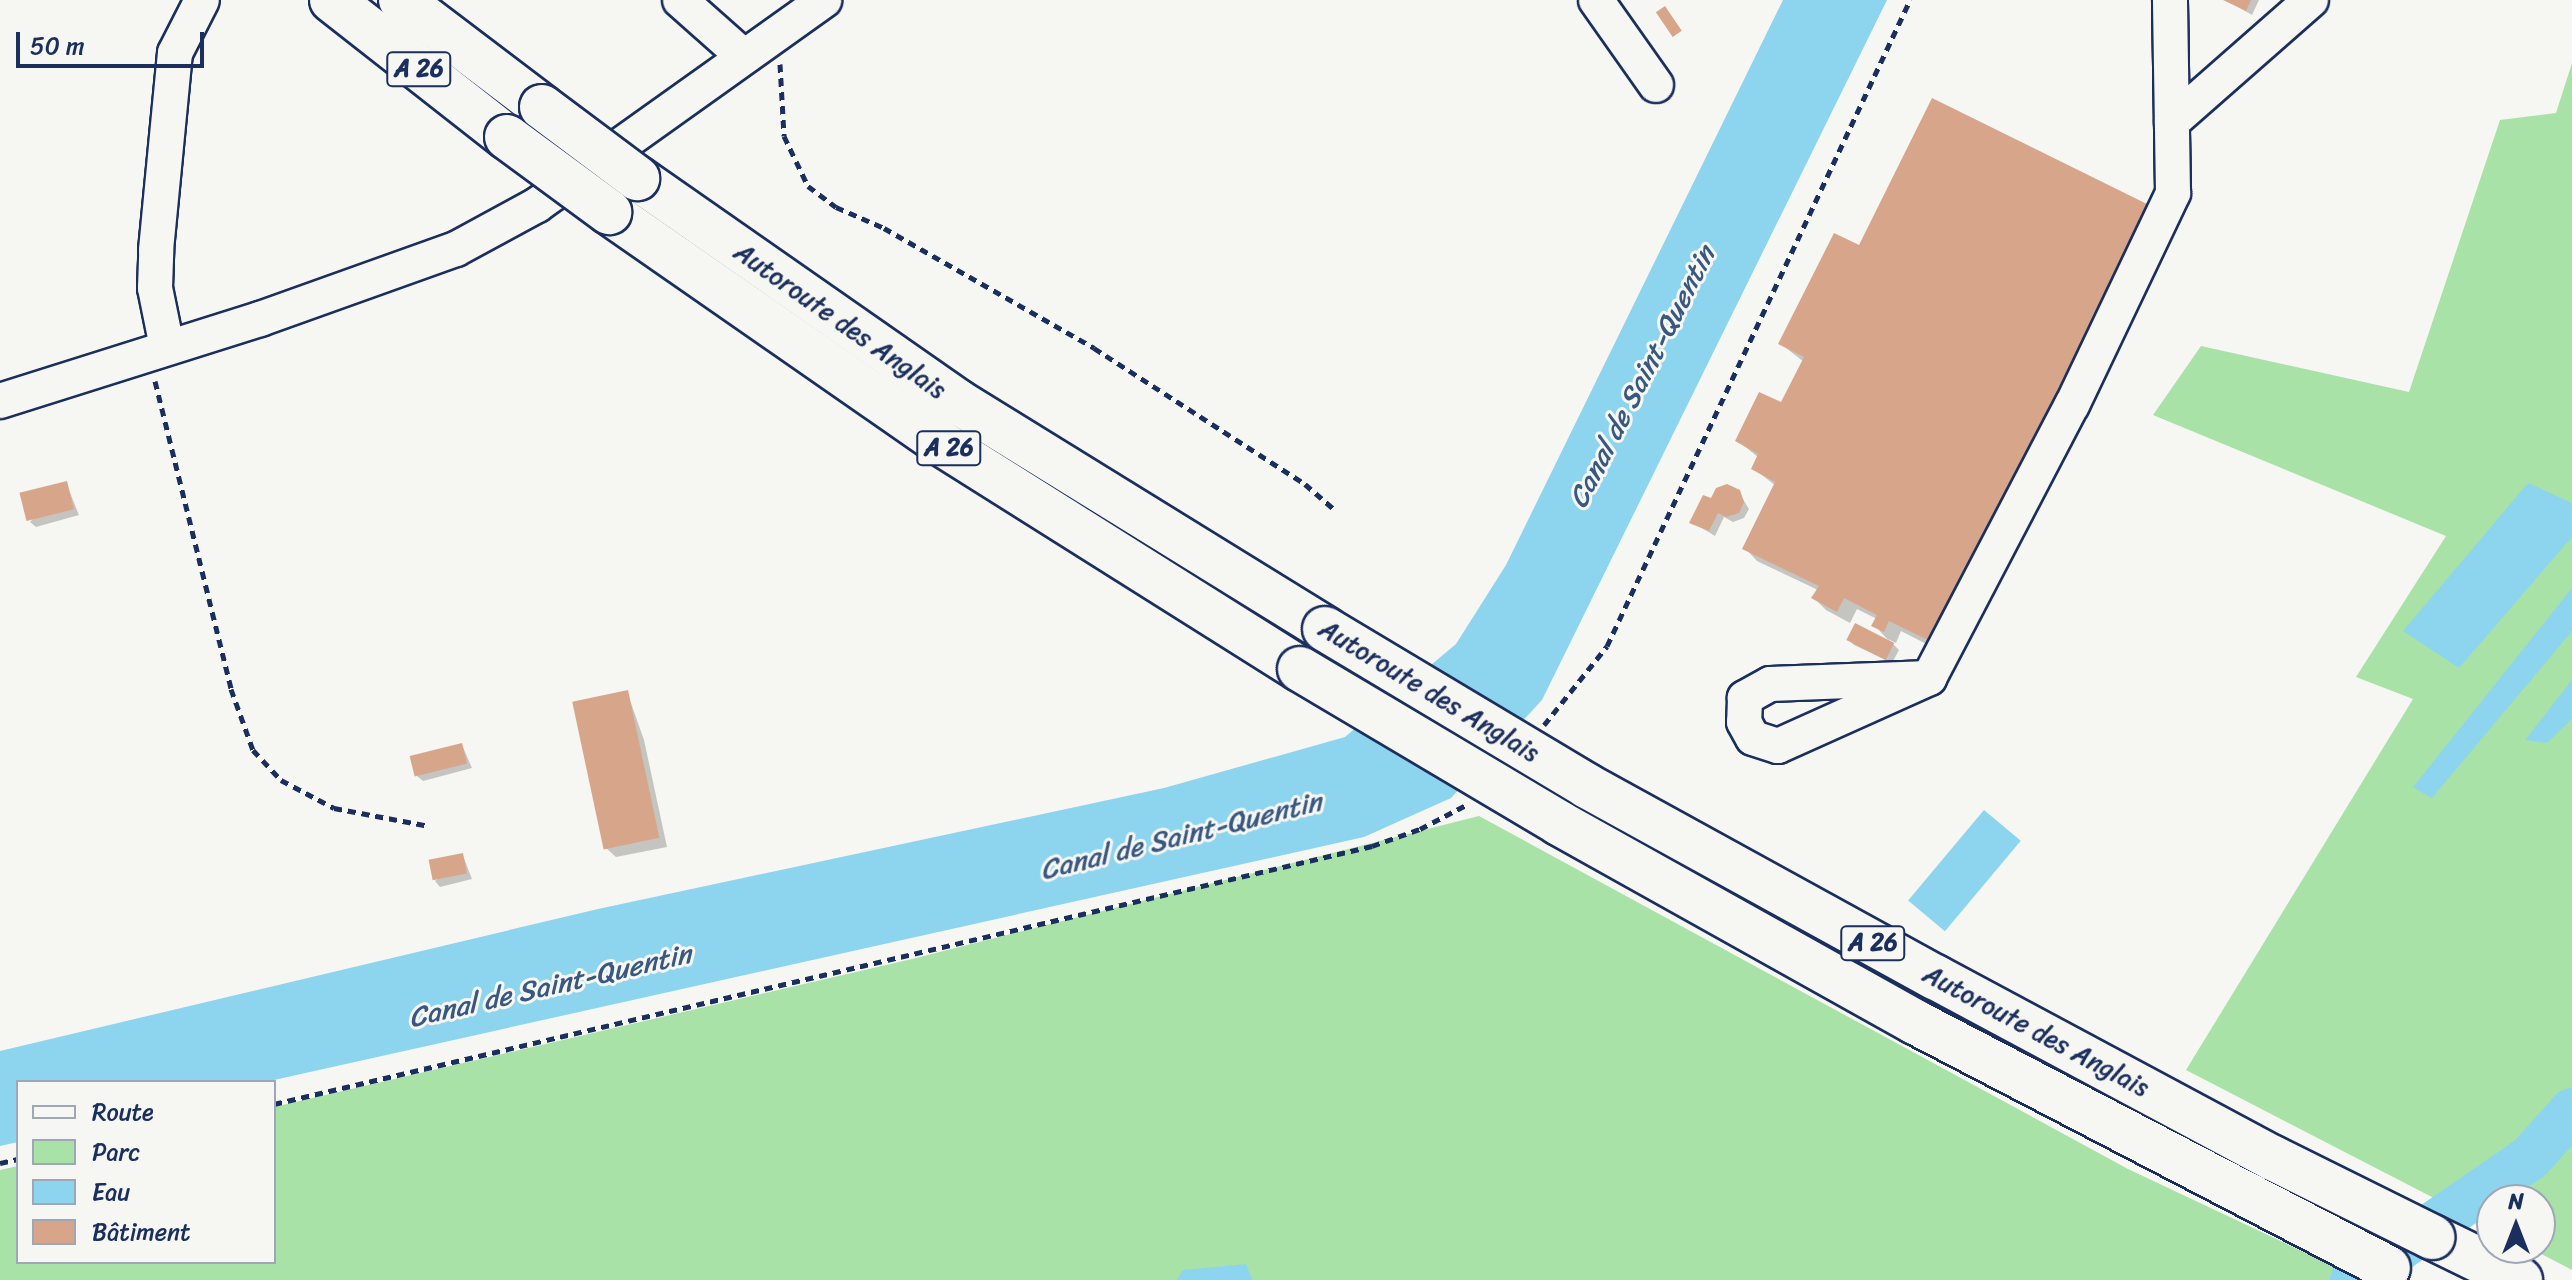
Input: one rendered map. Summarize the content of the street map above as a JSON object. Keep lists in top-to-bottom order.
{
  "streets": {
    "highway": ["A 26", "Autoroute des Anglais"]
  },
  "water": ["Canal de Saint-Quentin"],
  "legend": [
    "Route",
    "Parc",
    "Eau",
    "Bâtiment"
  ],
  "scale_bar": "50 m",
  "north": "top"
}
